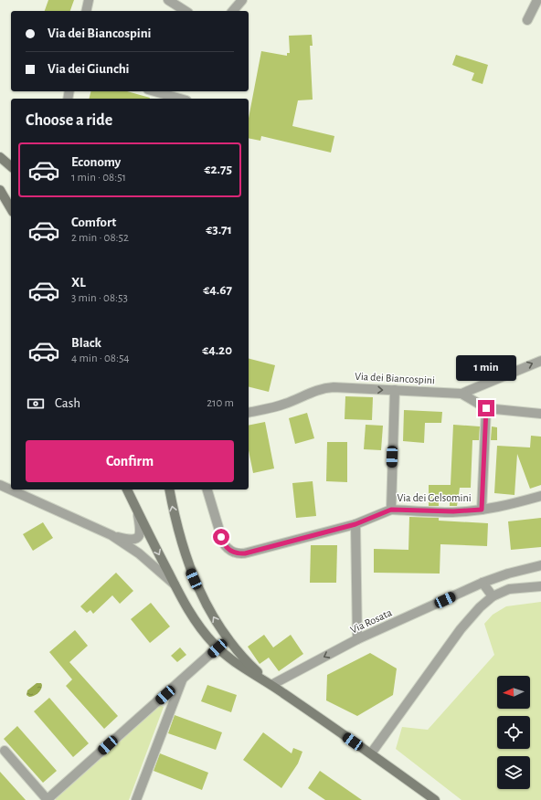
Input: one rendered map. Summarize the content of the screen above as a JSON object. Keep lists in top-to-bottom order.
{
  "streets": {
    "street": ["Via dei Biancospini", "Via dei Gelsomini", "Via Rosata"]
  },
  "one_way": ["Via dei Biancospini"],
  "north": "left",
  "page": {
    "banner": ["Via dei Biancospini", "Via dei Giunchi"],
    "heading": "Choose a ride",
    "list": [
      {
        "name": "Economy",
        "note": "1 min · 08:51",
        "value": "€2.75"
      },
      {
        "name": "Comfort",
        "note": "2 min · 08:52",
        "value": "€3.71"
      },
      {
        "name": "XL",
        "note": "3 min · 08:53",
        "value": "€4.67"
      },
      {
        "name": "Black",
        "note": "4 min · 08:54",
        "value": "€4.20"
      }
    ],
    "bubble": "1 min",
    "pay": ["Cash", "210 m"],
    "buttons": "Confirm"
  }
}
